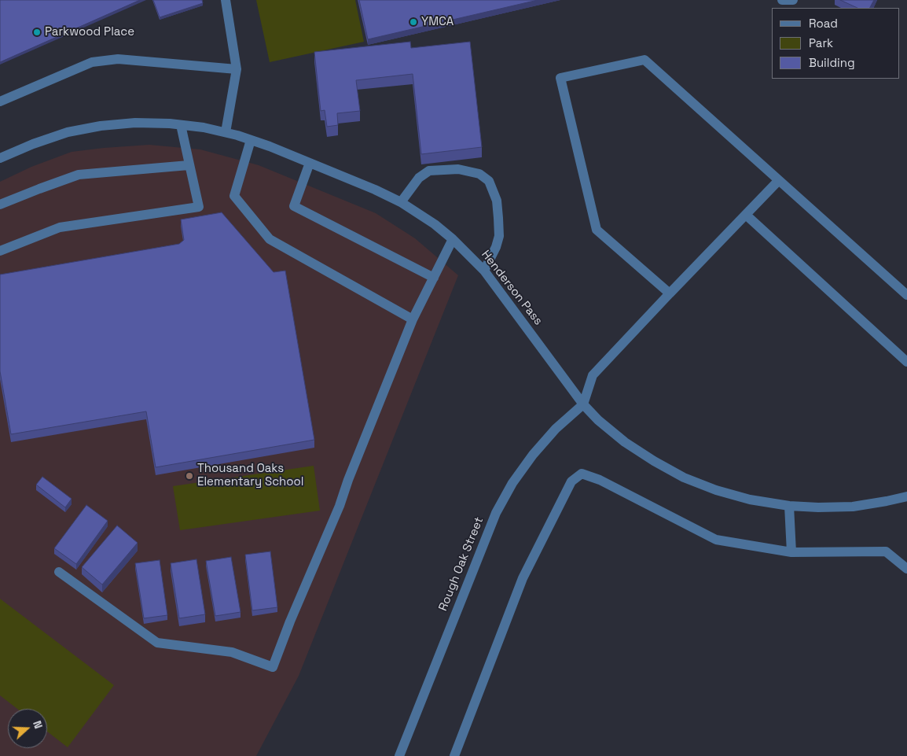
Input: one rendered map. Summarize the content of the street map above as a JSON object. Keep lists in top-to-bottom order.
{
  "streets": {
    "street": ["Henderson Pass", "Rough Oak Street"]
  },
  "crossings": [
    ["Henderson Pass", "Rough Oak Street"]
  ],
  "places": ["YMCA", "Parkwood Place", "Thousand Oaks Elementary School"],
  "legend": ["Road", "Park", "Building"],
  "north": "right"
}
